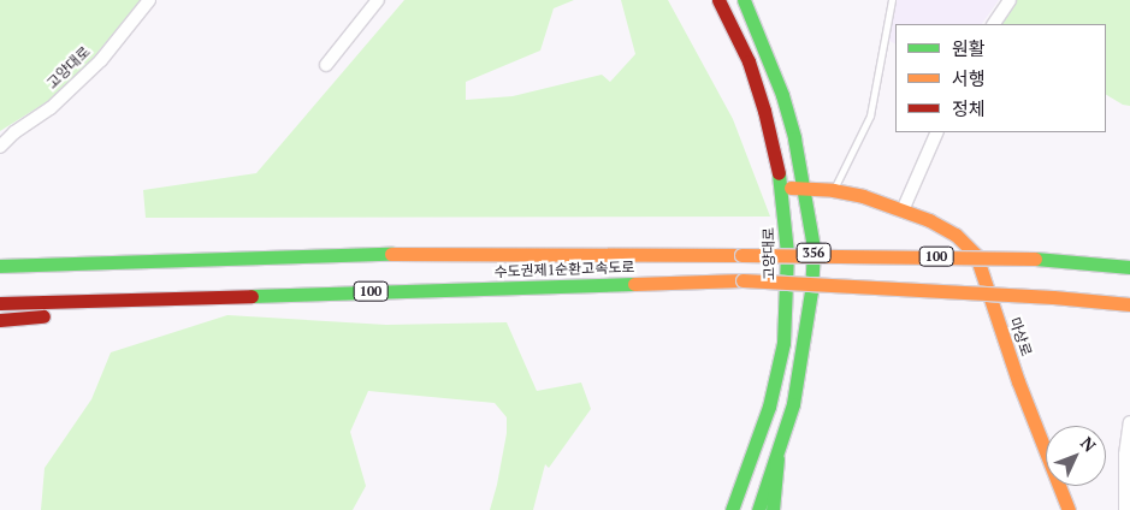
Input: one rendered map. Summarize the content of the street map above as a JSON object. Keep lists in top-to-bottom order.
{
  "streets": {
    "main road": [
      "고양대로",
      "356",
      "100",
      "수도권제1순환고속도로",
      "마상로"
    ]
  },
  "crossings": [
    ["고양대로", "마상로"],
    ["356", "마상로"]
  ],
  "legend": ["원활", "서행", "정체"],
  "north": "top right"
}
